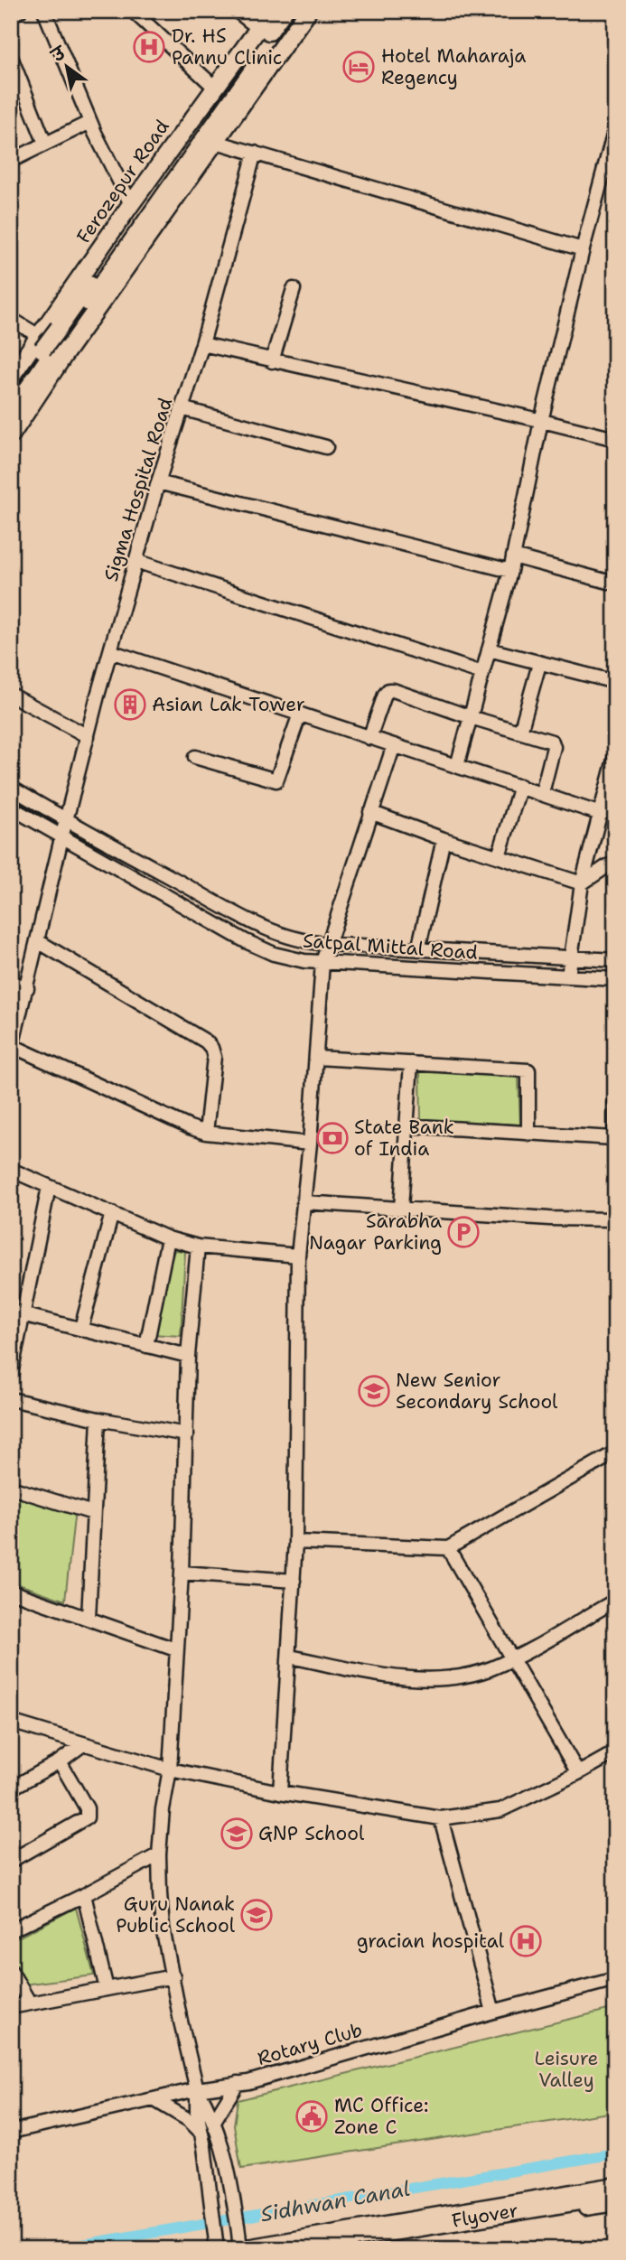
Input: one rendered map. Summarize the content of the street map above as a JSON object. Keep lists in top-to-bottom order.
{
  "streets": {
    "highway": ["Flyover"],
    "main road": ["Ferozepur Road"],
    "street": ["Sigma Hospital Road", "Satpal Mittal Road", "Rotary Club"]
  },
  "crossings": [
    ["Sigma Hospital Road", "Satpal Mittal Road"]
  ],
  "water": ["Sidhwan Canal"],
  "parks": ["Leisure Valley"],
  "places": {
    "hospital": ["Dr. HS Pannu Clinic", "gracian hospital"],
    "hotel": ["Hotel Maharaja Regency"],
    "building": ["Asian Lak Tower"],
    "bank": ["State Bank of India"],
    "parking": ["Sarabha Nagar Parking"],
    "school or university": ["New Senior Secondary School", "GNP School", "Guru Nanak Public School"],
    "public building": ["MC Office: Zone C"]
  },
  "north": "top left"
}
